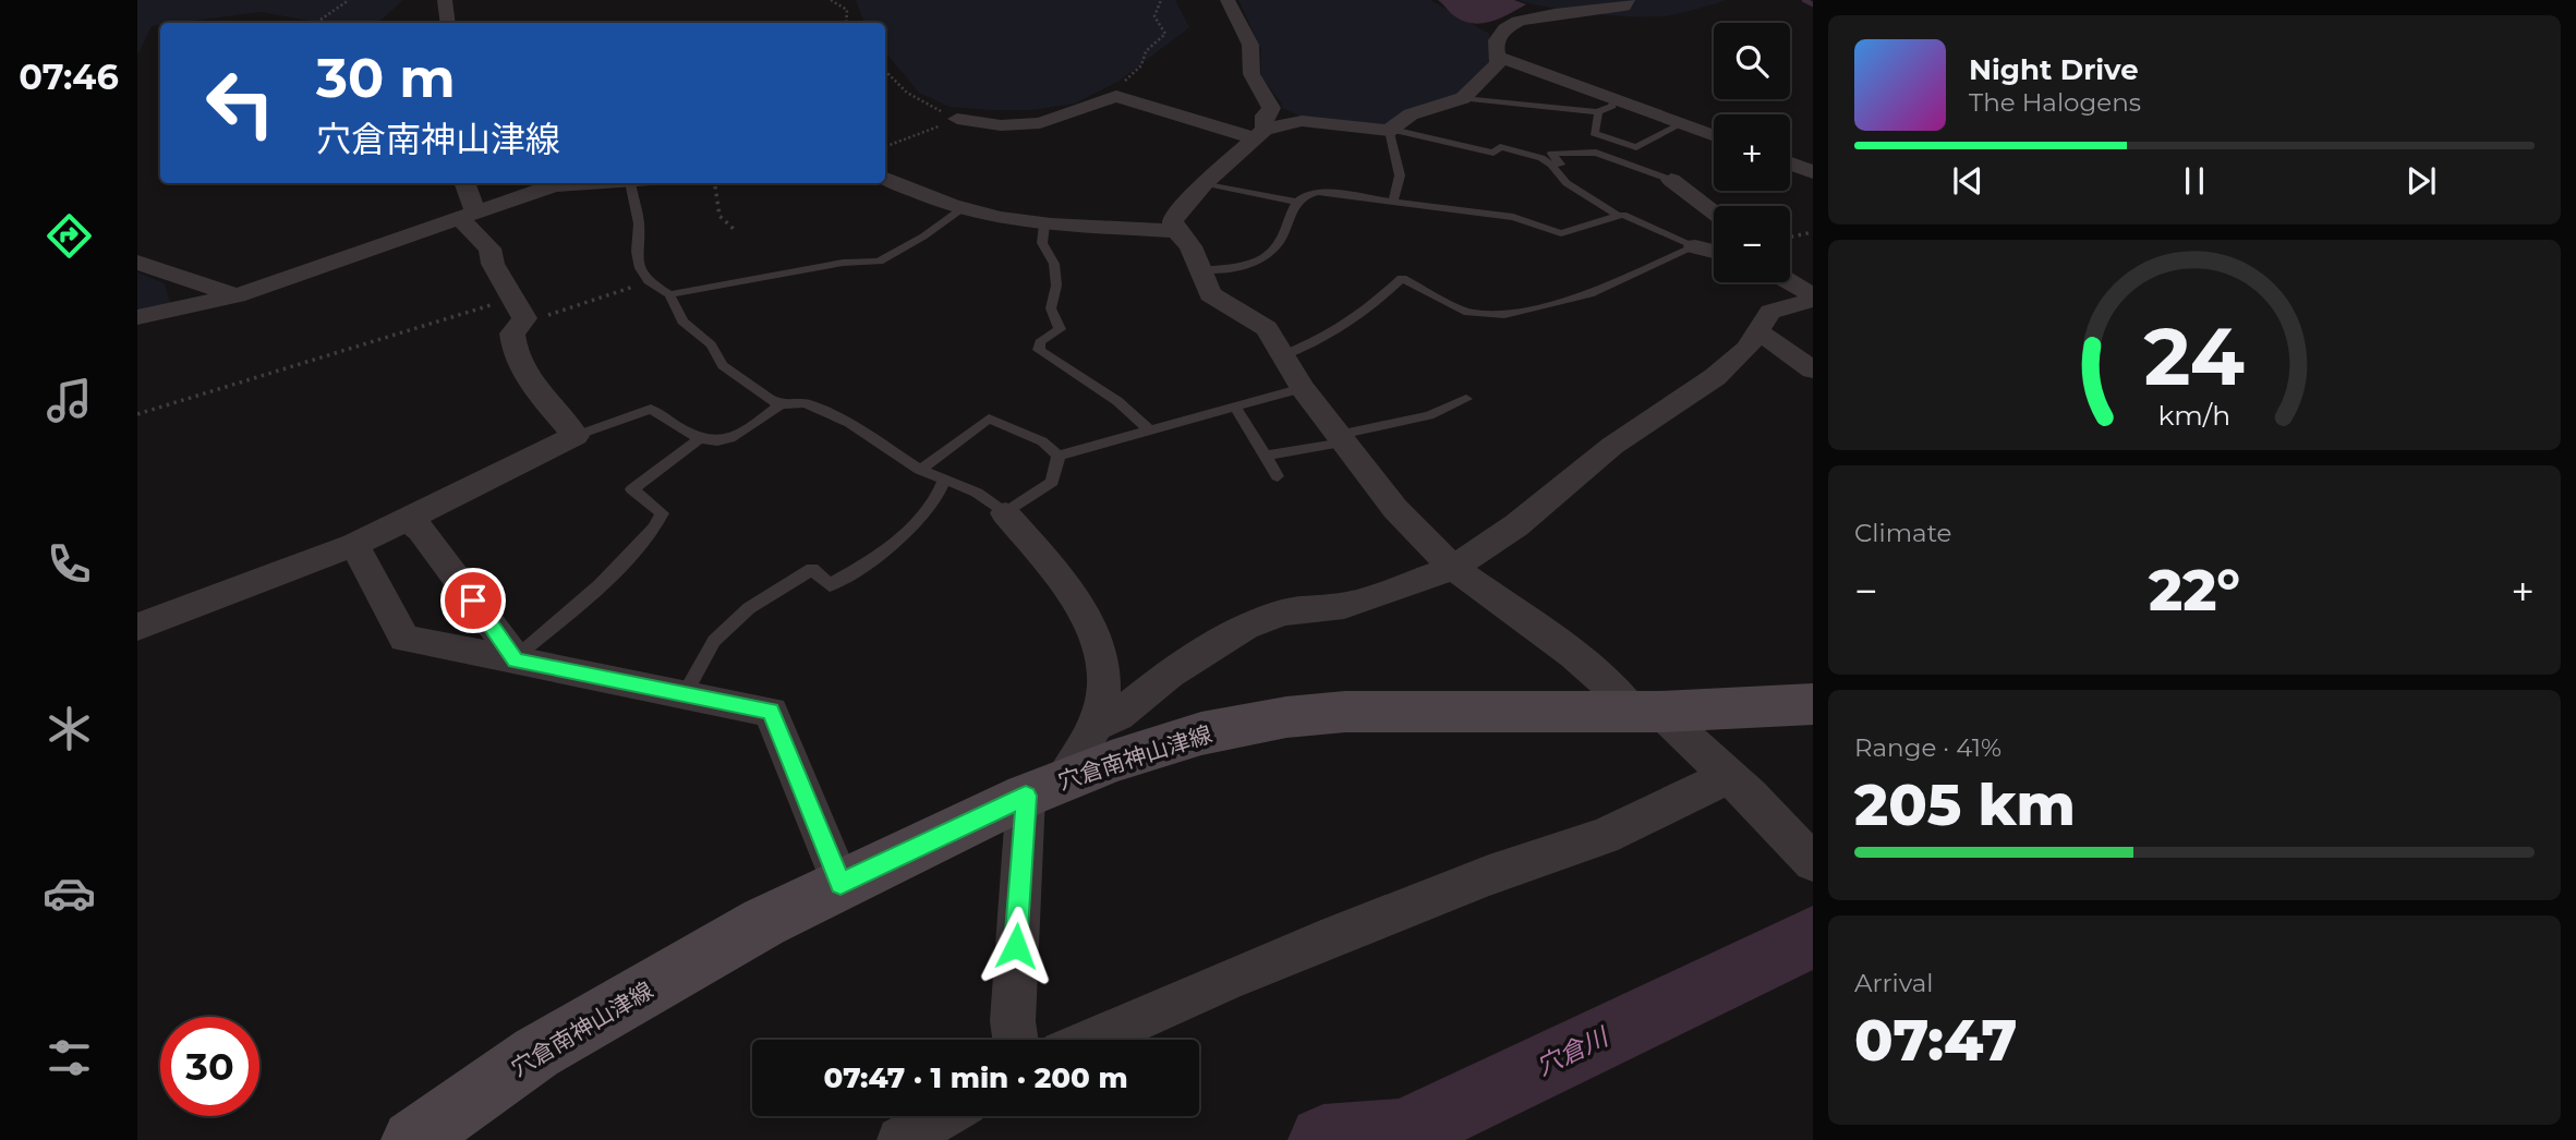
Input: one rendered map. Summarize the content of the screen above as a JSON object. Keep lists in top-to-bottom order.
{
  "streets": {
    "main road": ["穴倉南神山津線"]
  },
  "water": ["穴倉川"],
  "page": {
    "tabs": "07:46",
    "map_buttons": ["+", "−"],
    "turn": ["30 m", "穴倉南神山津線"],
    "song": ["Night Drive", "The Halogens"],
    "tile": [
      "Climate",
      ["Range · 41%", "205 km"],
      ["Arrival", "07:47"]
    ],
    "heat": ["−", "22°", "+"],
    "limit": "30",
    "trip": "07:47 · 1 min · 200 m",
    "gauge": ["24", "km/h"]
  }
}
